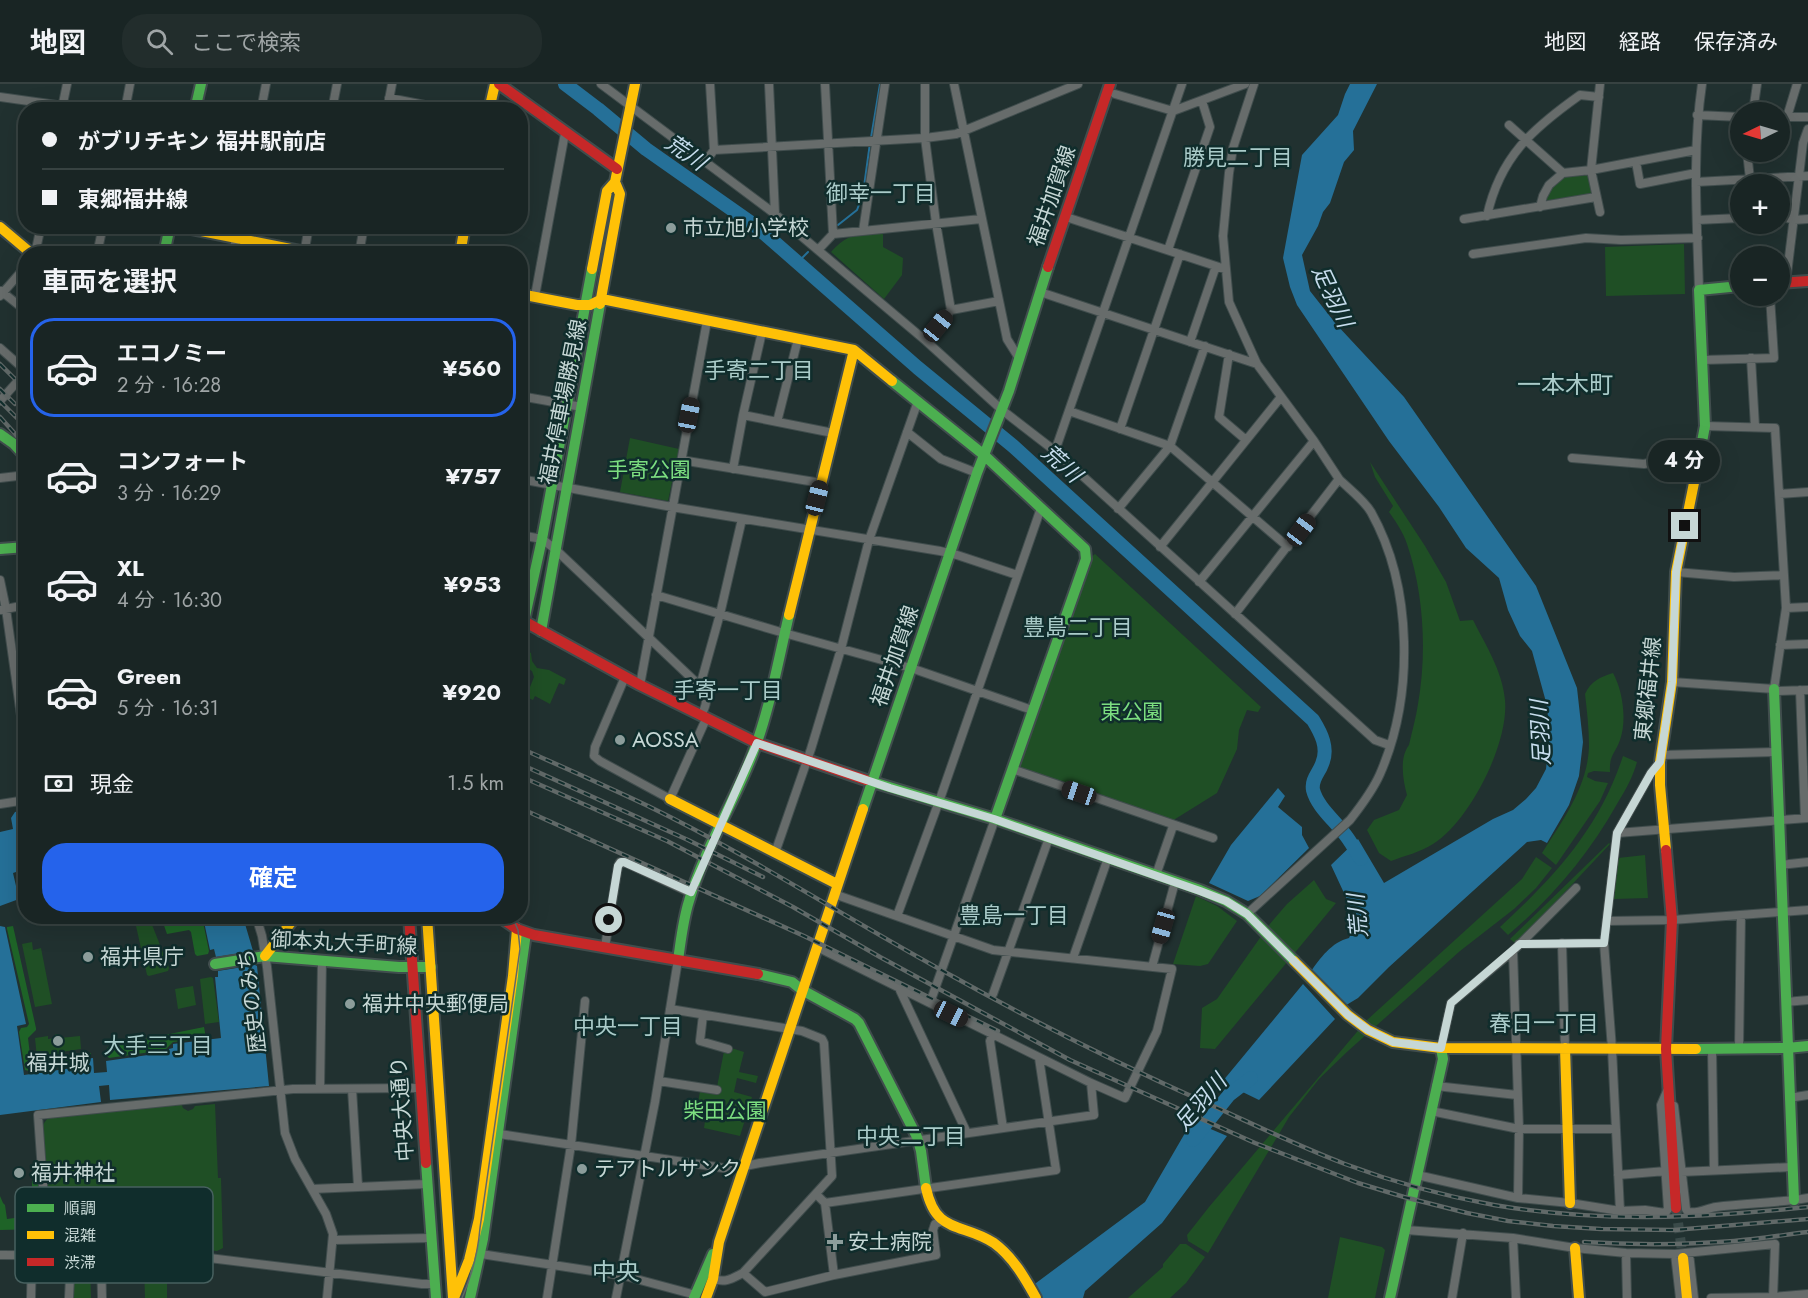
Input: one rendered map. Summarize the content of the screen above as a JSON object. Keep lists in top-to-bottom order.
{
  "streets": {
    "street": [
      "福井加賀線",
      "福井停車場勝見線",
      "東郷福井線",
      "御本丸大手町線",
      "歴史のみち",
      "中央大通り"
    ]
  },
  "crossings": [
    ["御本丸大手町線", "歴史のみち"],
    ["御本丸大手町線", "中央大通り"]
  ],
  "districts": [
    "勝見二丁目",
    "御幸一丁目",
    "手寄二丁目",
    "一本木町",
    "豊島二丁目",
    "手寄一丁目",
    "豊島一丁目",
    "春日一丁目",
    "中央一丁目",
    "大手三丁目",
    "中央二丁目",
    "中央"
  ],
  "water": ["荒川", "足羽川"],
  "parks": ["手寄公園", "東公園", "柴田公園"],
  "places": {
    "other": [
      "市立旭小学校",
      "AOSSA",
      "福井県庁",
      "福井中央郵便局",
      "福井城",
      "テアトルサンク",
      "福井神社"
    ],
    "health": ["安土病院"]
  },
  "legend": ["順調", "混雑", "渋滞"],
  "north": "left",
  "page": {
    "header": "地図",
    "search": "ここで検索",
    "nav": ["地図", "経路", "保存済み"],
    "map_buttons": ["+", "−"],
    "banner": ["がブリチキン 福井駅前店", "東郷福井線"],
    "heading": "車両を選択",
    "list": [
      {
        "name": "エコノミー",
        "note": "2 分 · 16:28",
        "value": "¥560"
      },
      {
        "name": "コンフォート",
        "note": "3 分 · 16:29",
        "value": "¥757"
      },
      {
        "name": "XL",
        "note": "4 分 · 16:30",
        "value": "¥953"
      },
      {
        "name": "Green",
        "note": "5 分 · 16:31",
        "value": "¥920"
      }
    ],
    "bubble": "4 分",
    "pay": ["現金", "1.5 km"],
    "buttons": "確定"
  }
}
